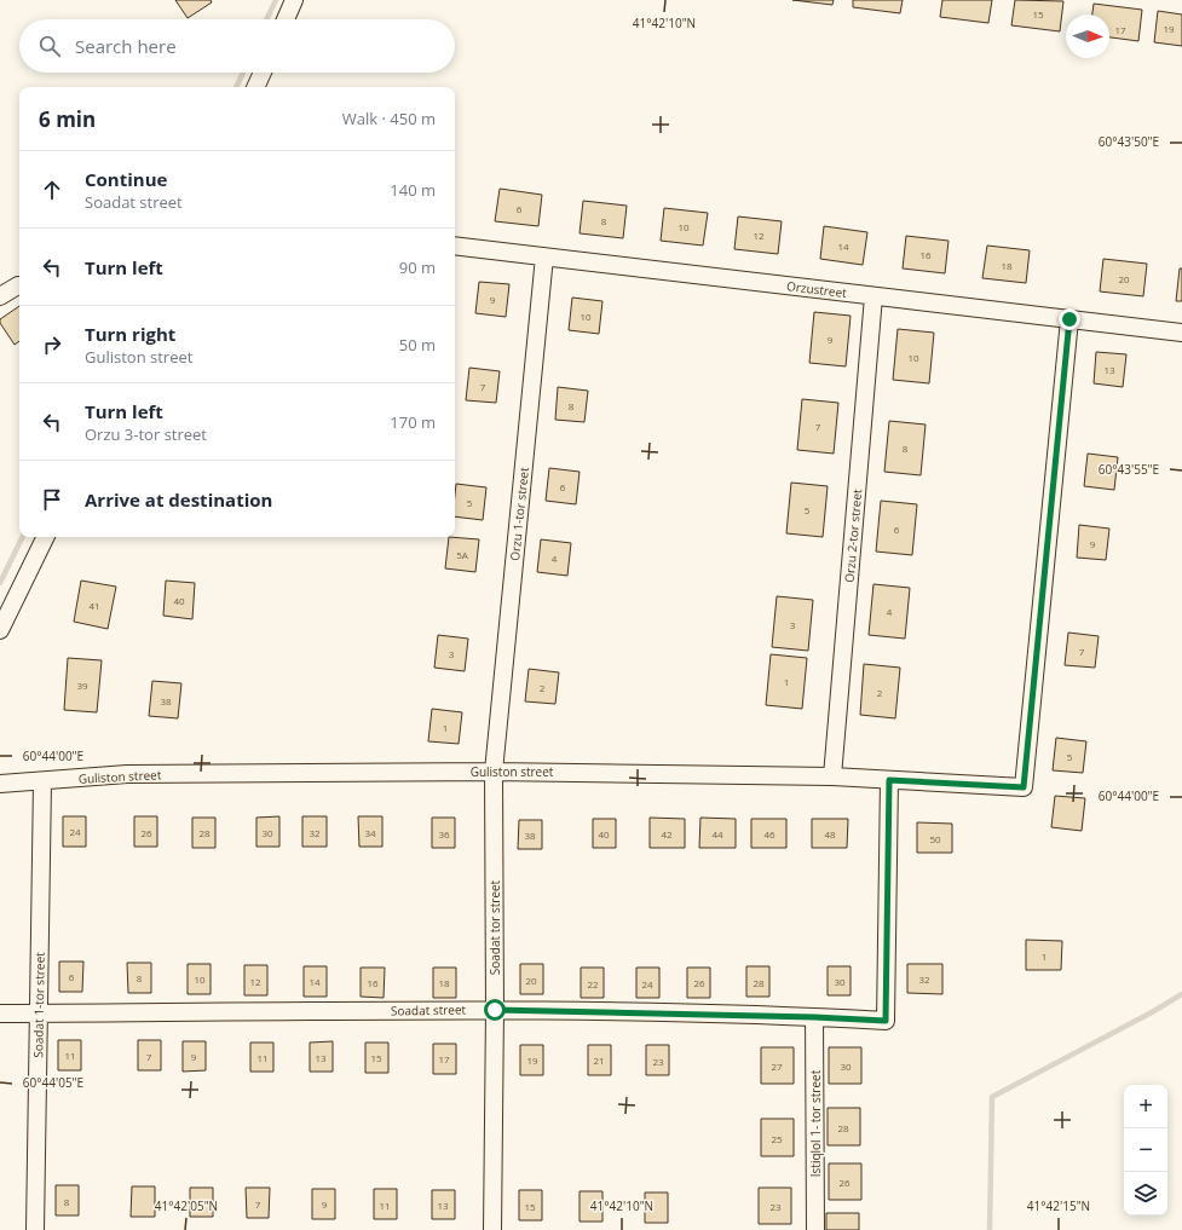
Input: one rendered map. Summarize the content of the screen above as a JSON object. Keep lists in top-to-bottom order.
{
  "streets": {
    "street": [
      "Orzustreet",
      "Orzu 1-tor street",
      "Orzu 2-tor street",
      "Guliston street",
      "Soadat tor street",
      "Soadat 1-tor street",
      "Soadat street",
      "Istiqlol 1- tor street"
    ]
  },
  "crossings": [
    ["Orzustreet", "Orzu 1-tor street"],
    ["Orzustreet", "Orzu 2-tor street"],
    ["Orzustreet", "Guliston street"],
    ["Orzu 1-tor street", "Guliston street"],
    ["Orzu 1-tor street", "Soadat tor street"],
    ["Orzu 2-tor street", "Guliston street"],
    ["Guliston street", "Soadat tor street"],
    ["Guliston street", "Soadat 1-tor street"],
    ["Guliston street", "Soadat street"],
    ["Soadat tor street", "Soadat street"],
    ["Soadat 1-tor street", "Soadat street"],
    ["Soadat street", "Istiqlol 1- tor street"]
  ],
  "house_numbers": [
    "15",
    "19",
    "17",
    "6",
    "8",
    "10",
    "12",
    "14",
    "16",
    "18",
    "20",
    "9",
    "10",
    "9",
    "10",
    "13",
    "7",
    "8",
    "7",
    "8",
    "6",
    "5",
    "5",
    "6",
    "9",
    "5A",
    "4",
    "40",
    "41",
    "4",
    "3",
    "7",
    "3",
    "1",
    "39",
    "2",
    "2",
    "38",
    "1",
    "5",
    "24",
    "26",
    "28",
    "30",
    "32",
    "34",
    "36",
    "40",
    "42",
    "44",
    "46",
    "48",
    "38",
    "50",
    "1",
    "6",
    "8",
    "10",
    "32",
    "20",
    "12",
    "14",
    "30",
    "16",
    "18",
    "26",
    "28",
    "22",
    "24",
    "11",
    "7",
    "9",
    "11",
    "13",
    "15",
    "17",
    "19",
    "21",
    "23",
    "27",
    "30",
    "28",
    "25",
    "26",
    "8",
    "7",
    "9",
    "11",
    "13",
    "15",
    "23"
  ],
  "north": "right",
  "page": {
    "search": "Search here",
    "heading": ["6 min", "Walk · 450 m"],
    "list": [
      ["Continue", "Soadat street", "140 m"],
      ["Turn left", "90 m"],
      ["Turn right", "Guliston street", "50 m"],
      ["Turn left", "Orzu 3-tor street", "170 m"],
      "Arrive at destination"
    ],
    "map_buttons": ["+", "−"]
  },
  "coordinates": [
    "41°42'10\"N",
    "60°43'50\"E",
    "60°43'55\"E",
    "60°44'00\"E",
    "60°44'05\"E",
    "41°42'05\"N",
    "41°42'15\"N"
  ]
}
